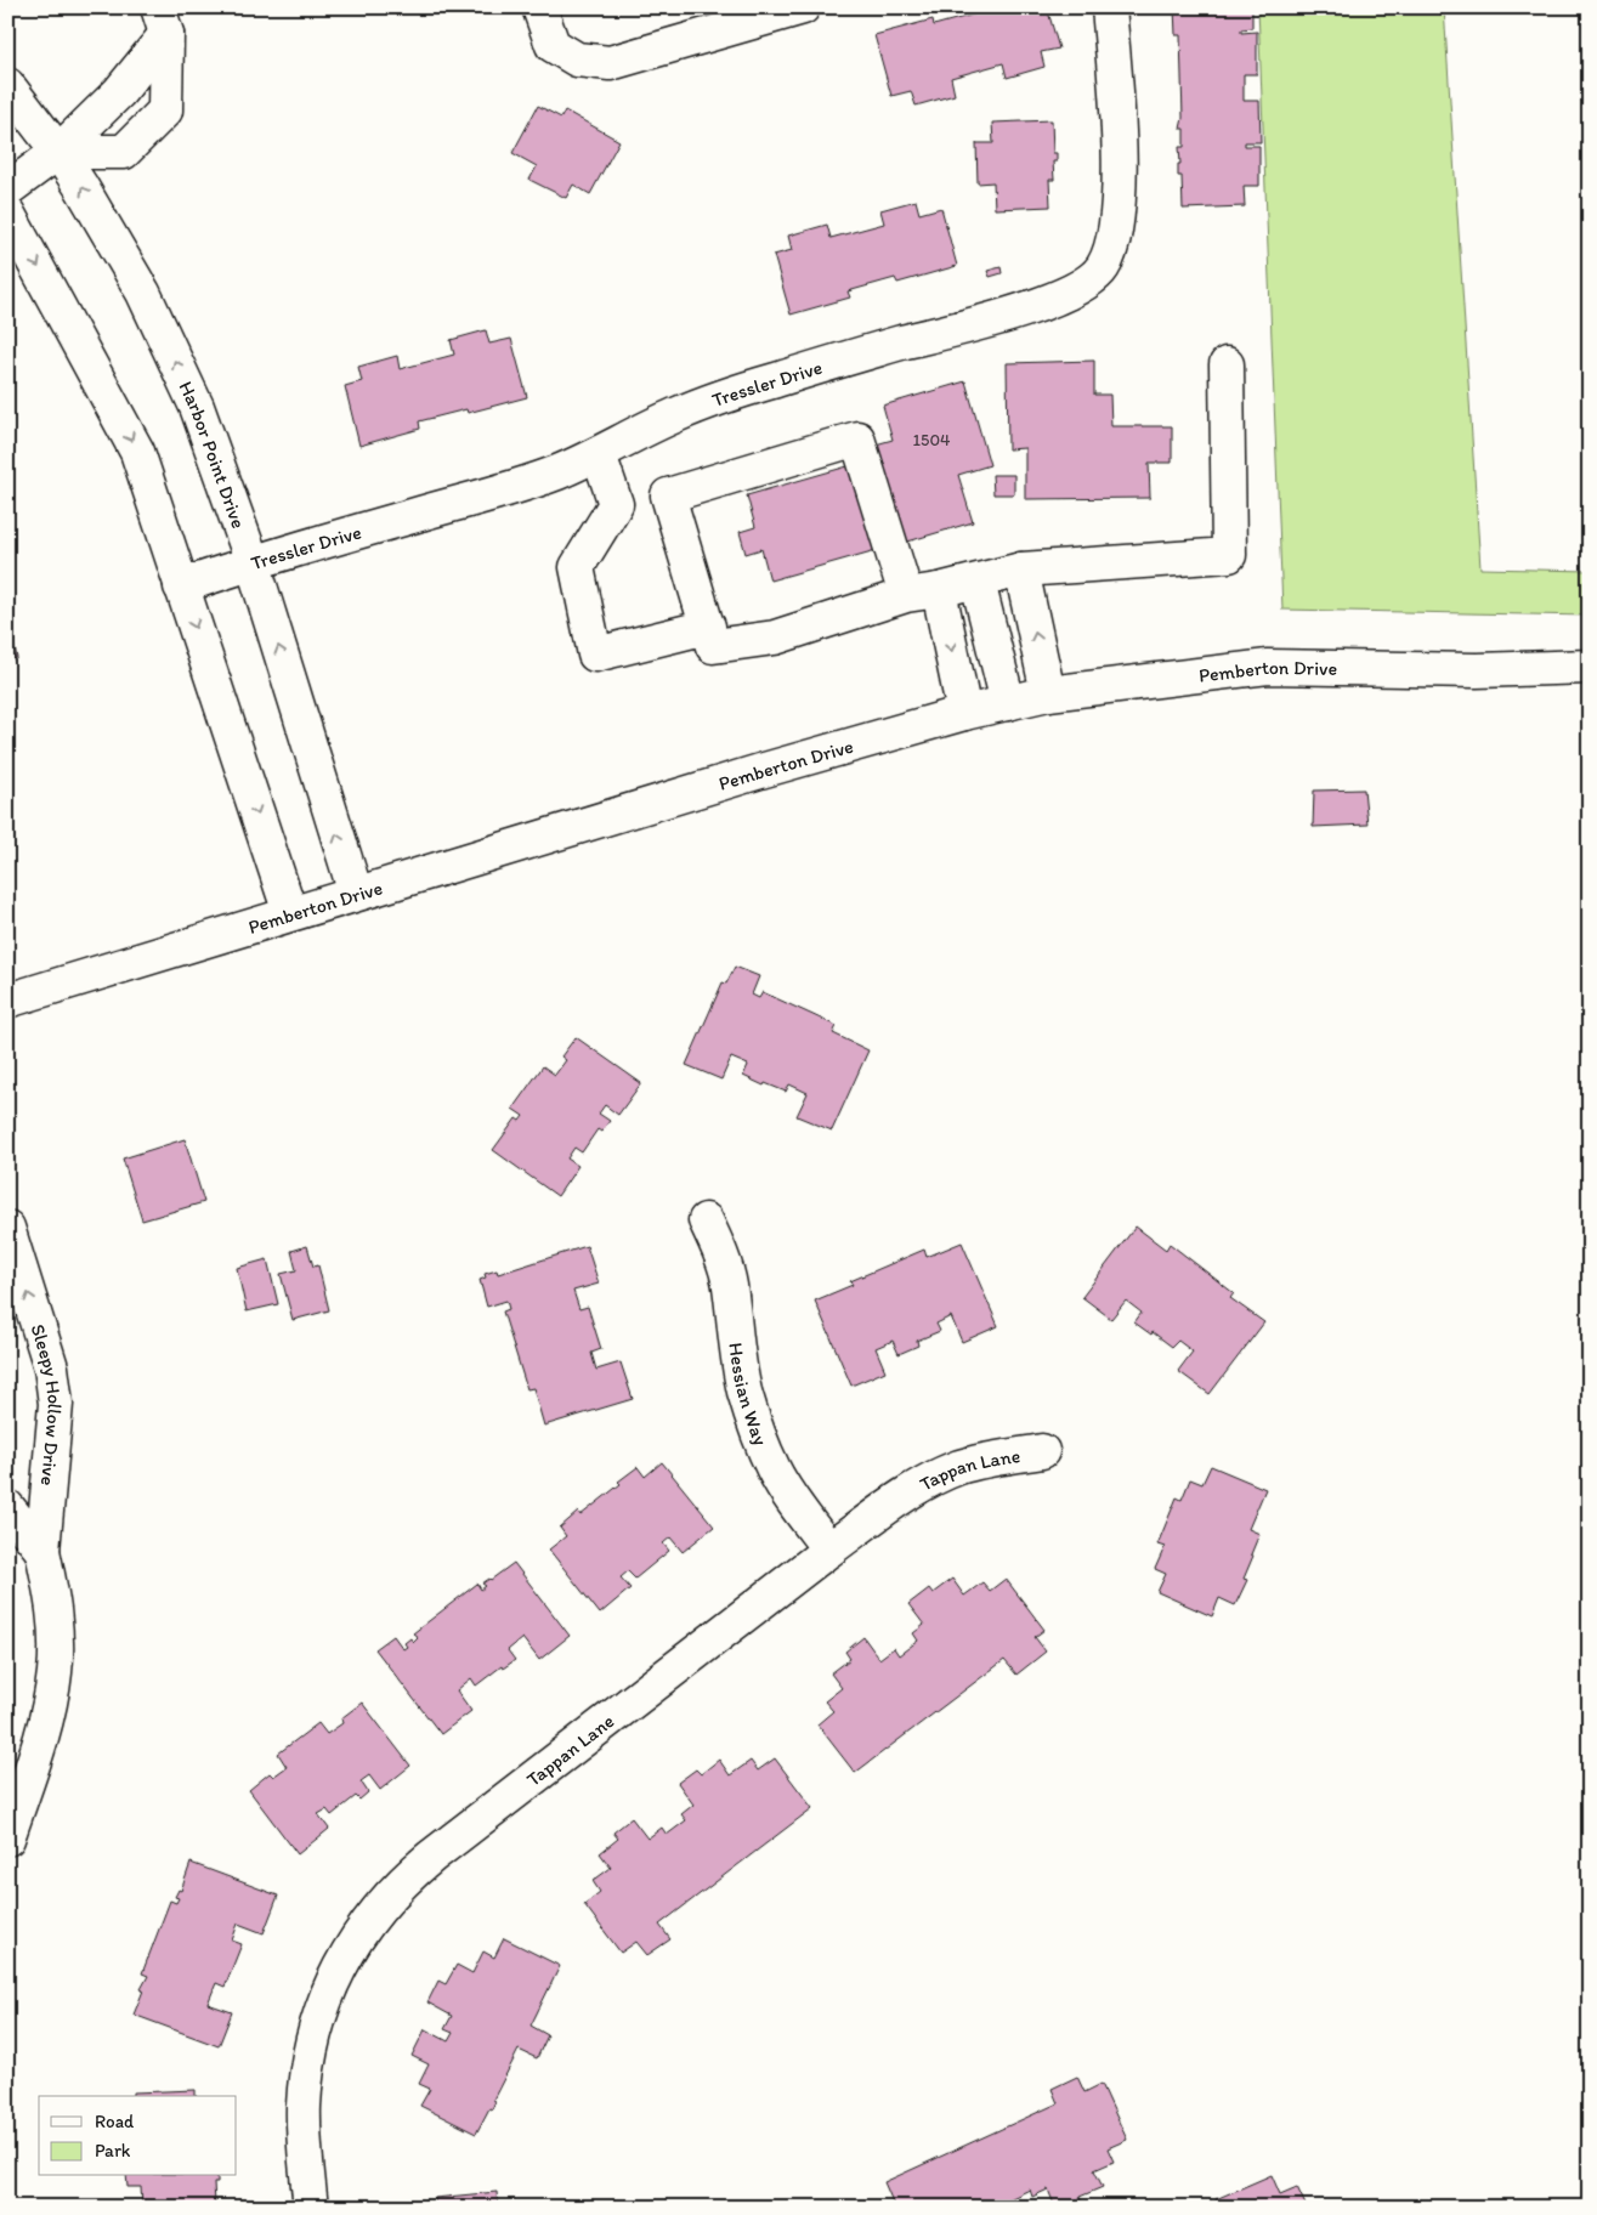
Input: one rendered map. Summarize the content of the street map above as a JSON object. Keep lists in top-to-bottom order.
{
  "streets": {
    "street": [
      "Tressler Drive",
      "Harbor Point Drive",
      "Pemberton Drive",
      "Hessian Way",
      "Sleepy Hollow Drive",
      "Tappan Lane"
    ]
  },
  "crossings": [
    ["Tressler Drive", "Harbor Point Drive"],
    ["Harbor Point Drive", "Pemberton Drive"],
    ["Hessian Way", "Tappan Lane"]
  ],
  "one_way": ["Sleepy Hollow Drive"],
  "house_numbers": ["1504"],
  "legend": ["Road", "Park"]
}
